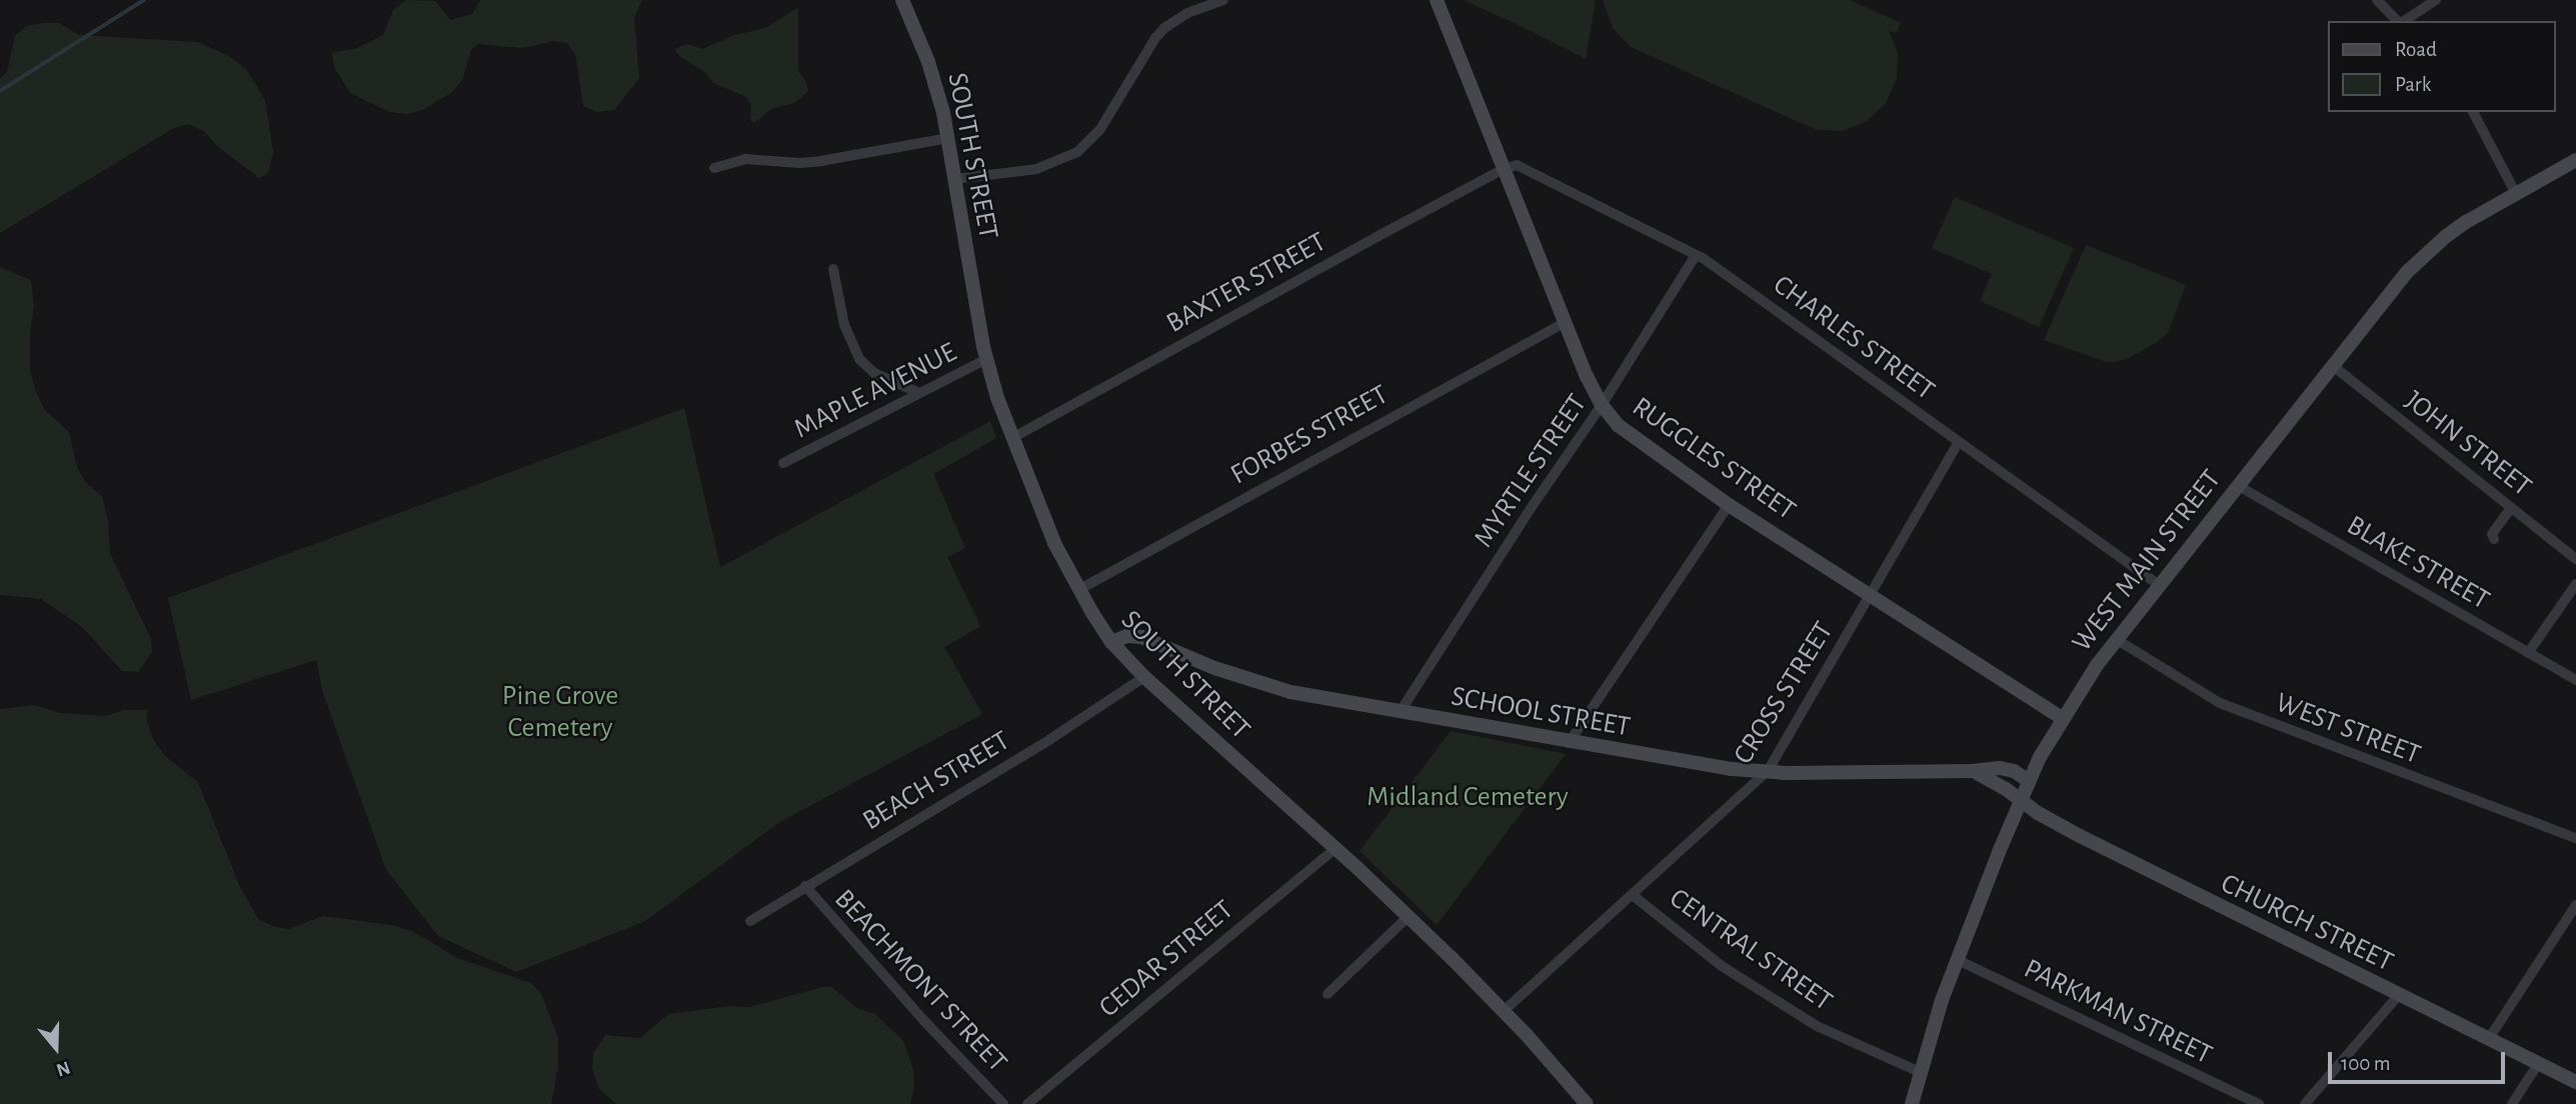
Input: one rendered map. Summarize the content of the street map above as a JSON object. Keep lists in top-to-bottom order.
{
  "streets": {
    "street": [
      "SOUTH STREET",
      "BAXTER STREET",
      "CHARLES STREET",
      "MAPLE AVENUE",
      "FORBES STREET",
      "JOHN STREET",
      "RUGGLES STREET",
      "MYRTLE STREET",
      "WEST MAIN STREET",
      "BLAKE STREET",
      "CROSS STREET",
      "SCHOOL STREET",
      "WEST STREET",
      "BEACH STREET",
      "CHURCH STREET",
      "CENTRAL STREET",
      "CEDAR STREET",
      "BEACHMONT STREET",
      "PARKMAN STREET"
    ]
  },
  "crossings": [
    ["SOUTH STREET", "BAXTER STREET"],
    ["SOUTH STREET", "MAPLE AVENUE"],
    ["SOUTH STREET", "FORBES STREET"],
    ["SOUTH STREET", "CROSS STREET"],
    ["SOUTH STREET", "SCHOOL STREET"],
    ["SOUTH STREET", "BEACH STREET"],
    ["SOUTH STREET", "CEDAR STREET"],
    ["BAXTER STREET", "CHARLES STREET"],
    ["BAXTER STREET", "RUGGLES STREET"],
    ["CHARLES STREET", "RUGGLES STREET"],
    ["CHARLES STREET", "MYRTLE STREET"],
    ["CHARLES STREET", "WEST MAIN STREET"],
    ["CHARLES STREET", "CROSS STREET"],
    ["FORBES STREET", "RUGGLES STREET"],
    ["JOHN STREET", "WEST MAIN STREET"],
    ["RUGGLES STREET", "MYRTLE STREET"],
    ["RUGGLES STREET", "WEST MAIN STREET"],
    ["RUGGLES STREET", "CROSS STREET"],
    ["MYRTLE STREET", "SCHOOL STREET"],
    ["WEST MAIN STREET", "BLAKE STREET"],
    ["WEST MAIN STREET", "SCHOOL STREET"],
    ["WEST MAIN STREET", "WEST STREET"],
    ["WEST MAIN STREET", "CHURCH STREET"],
    ["WEST MAIN STREET", "CENTRAL STREET"],
    ["WEST MAIN STREET", "PARKMAN STREET"],
    ["CROSS STREET", "SCHOOL STREET"],
    ["CROSS STREET", "CENTRAL STREET"],
    ["SCHOOL STREET", "CHURCH STREET"],
    ["BEACH STREET", "BEACHMONT STREET"]
  ],
  "parks": ["Pine Grove Cemetery", "Midland Cemetery"],
  "legend": ["Road", "Park"],
  "scale_bar": "100 m",
  "north": "bottom"
}
